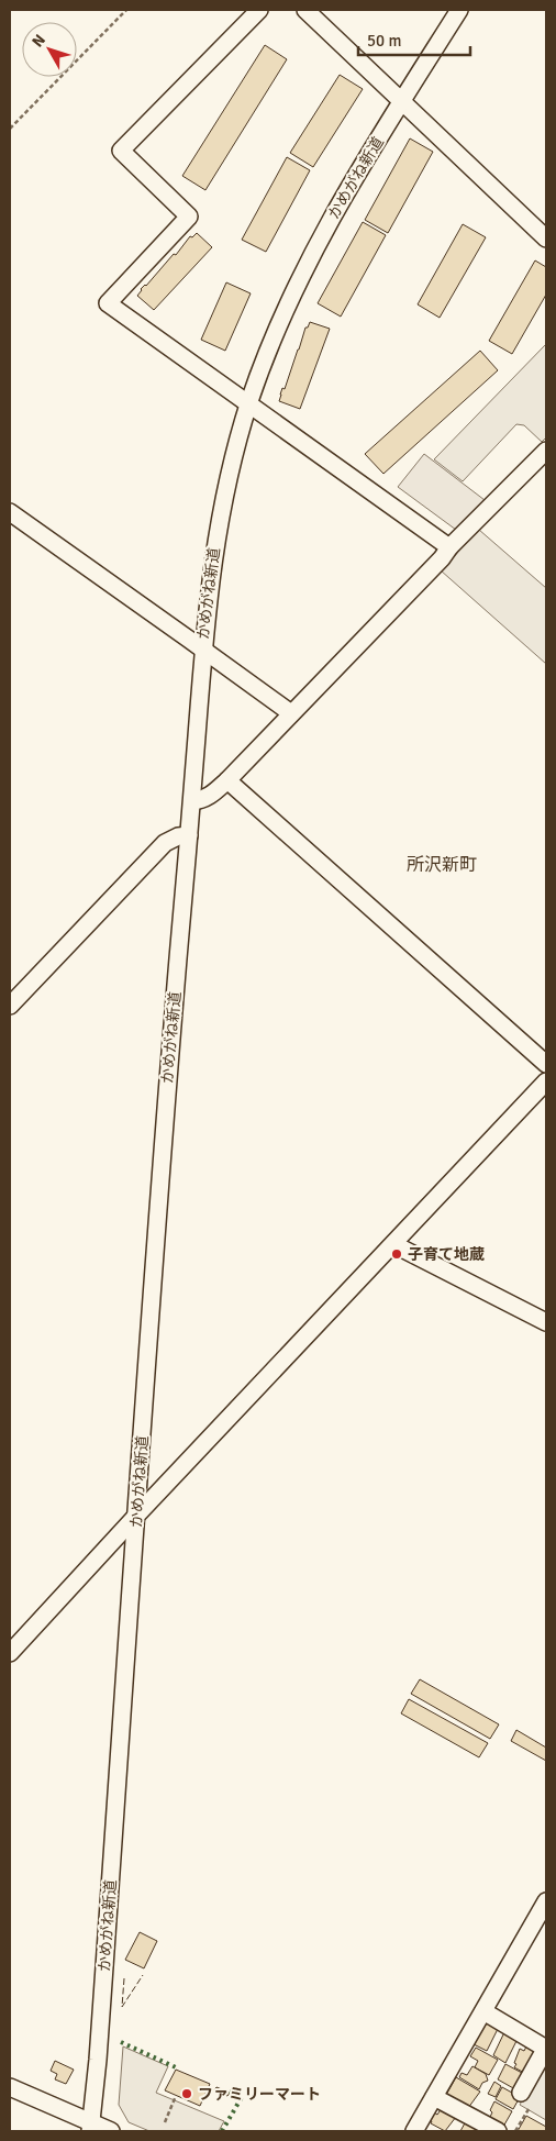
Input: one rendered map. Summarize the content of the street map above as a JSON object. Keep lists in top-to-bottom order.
{
  "streets": {
    "street": ["かめがね新道"]
  },
  "districts": ["所沢新町"],
  "places": ["子育て地蔵", "ファミリーマート"],
  "scale_bar": "50 m",
  "north": "top left"
}
